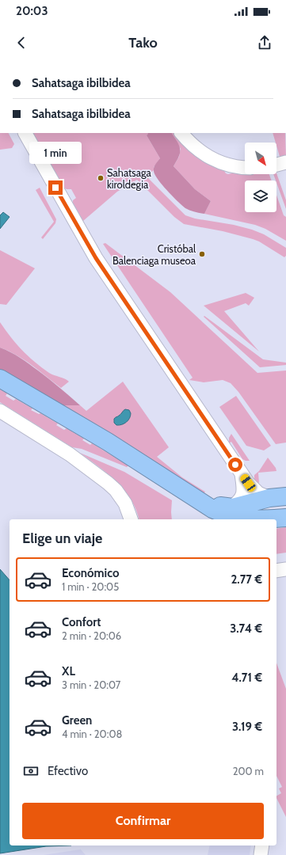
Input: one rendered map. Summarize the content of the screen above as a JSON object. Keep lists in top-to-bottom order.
{
  "places": ["Sahatsaga kiroldegia", "Cristóbal Balenciaga museoa"],
  "north": "bottom right",
  "page": {
    "status": "20:03",
    "header": "Tako",
    "banner": ["Sahatsaga ibilbidea", "Sahatsaga ibilbidea"],
    "bubble": "1 min",
    "heading": "Elige un viaje",
    "list": [
      {
        "name": "Económico",
        "note": "1 min · 20:05",
        "value": "2.77 €"
      },
      {
        "name": "Confort",
        "note": "2 min · 20:06",
        "value": "3.74 €"
      },
      {
        "name": "XL",
        "note": "3 min · 20:07",
        "value": "4.71 €"
      },
      {
        "name": "Green",
        "note": "4 min · 20:08",
        "value": "3.19 €"
      }
    ],
    "pay": ["Efectivo", "200 m"],
    "buttons": "Confirmar"
  }
}
